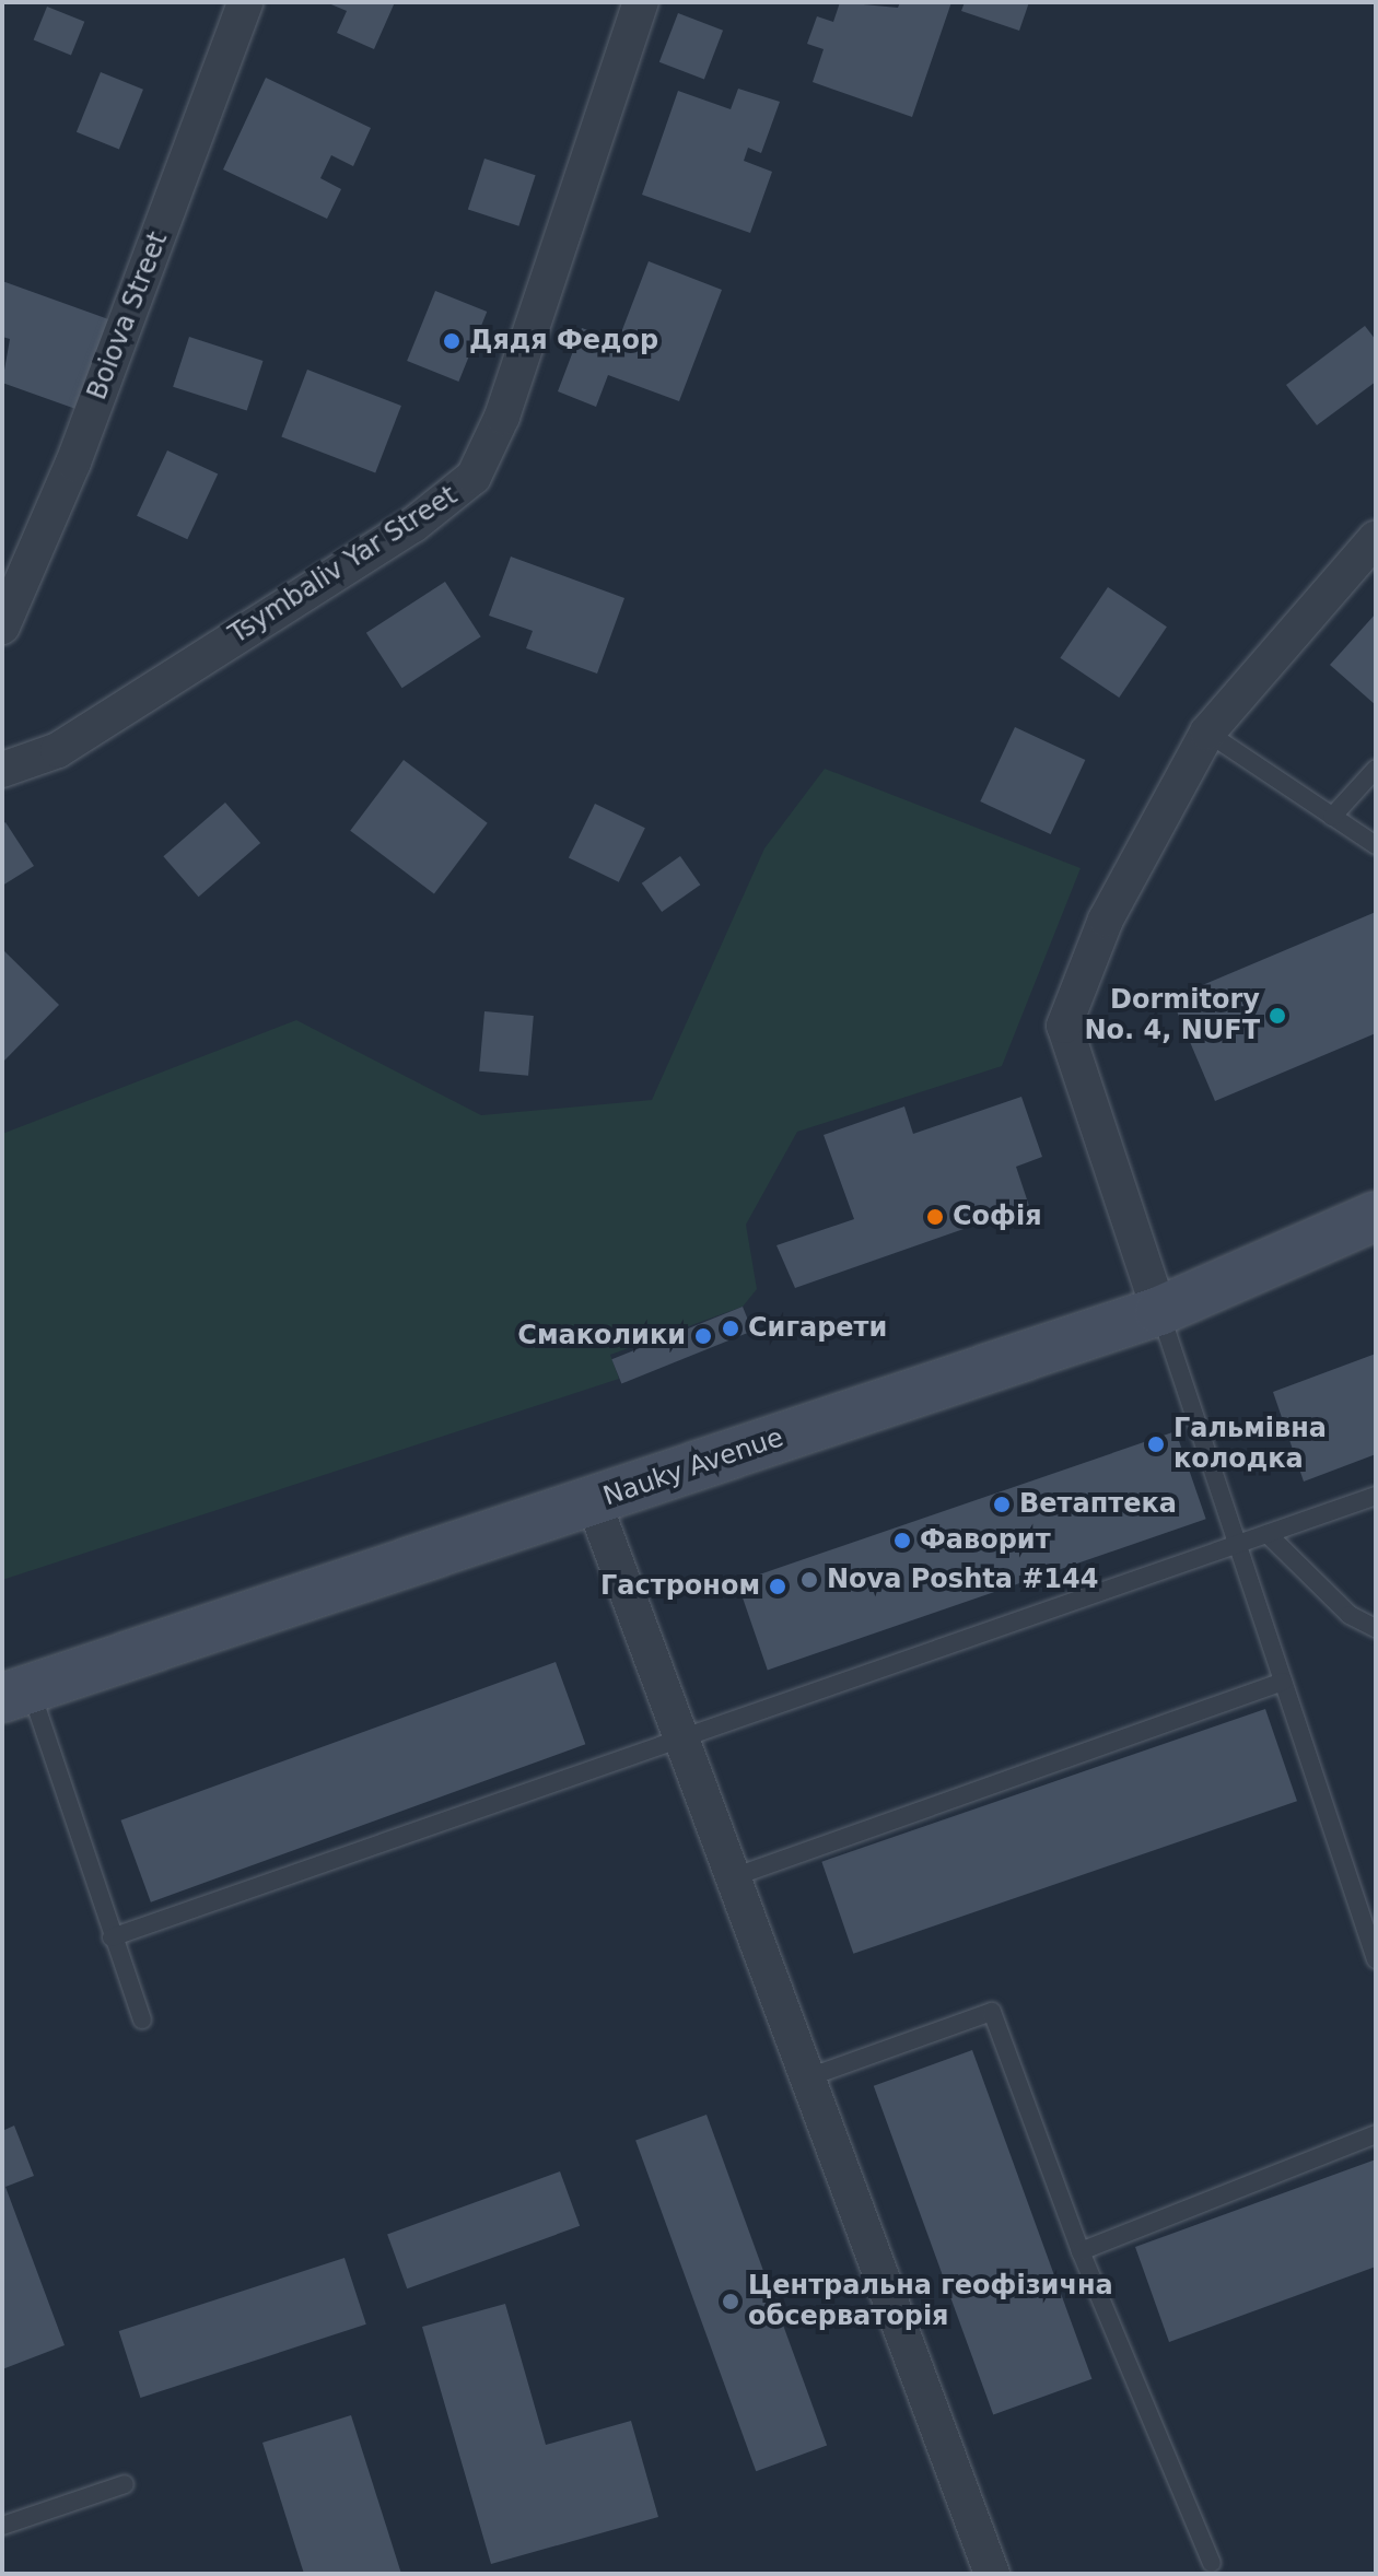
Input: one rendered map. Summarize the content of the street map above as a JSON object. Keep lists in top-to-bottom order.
{
  "streets": {
    "main road": ["Nauky Avenue"],
    "street": ["Boiova Street", "Tsymbaliv Yar Street"]
  },
  "places": [
    "Дядя Федор",
    "Dormitory No. 4, NUFT",
    "Софія",
    "Сигарети",
    "Смаколики",
    "Гальмівна колодка",
    "Ветаптека",
    "Фаворит",
    "Nova Poshta #144",
    "Гастроном",
    "Центральна геофізична обсерваторія"
  ]
}
